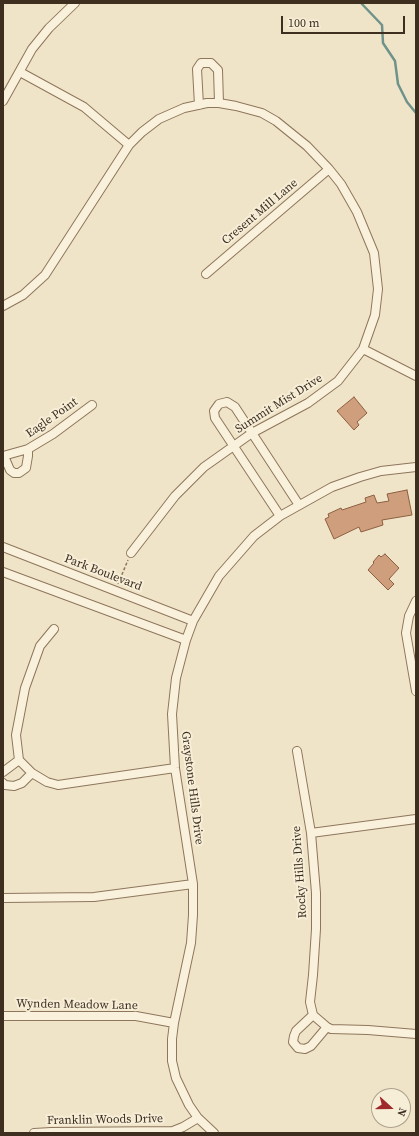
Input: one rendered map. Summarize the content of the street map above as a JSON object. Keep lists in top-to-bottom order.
{
  "streets": {
    "street": [
      "Cresent Mill Lane",
      "Summit Mist Drive",
      "Eagle Point",
      "Park Boulevard",
      "Graystone Hills Drive",
      "Rocky Hills Drive",
      "Wynden Meadow Lane",
      "Franklin Woods Drive"
    ]
  },
  "crossings": [
    ["Cresent Mill Lane", "Summit Mist Drive"],
    ["Park Boulevard", "Graystone Hills Drive"],
    ["Graystone Hills Drive", "Wynden Meadow Lane"],
    ["Graystone Hills Drive", "Franklin Woods Drive"]
  ],
  "scale_bar": "100 m",
  "north": "right"
}
